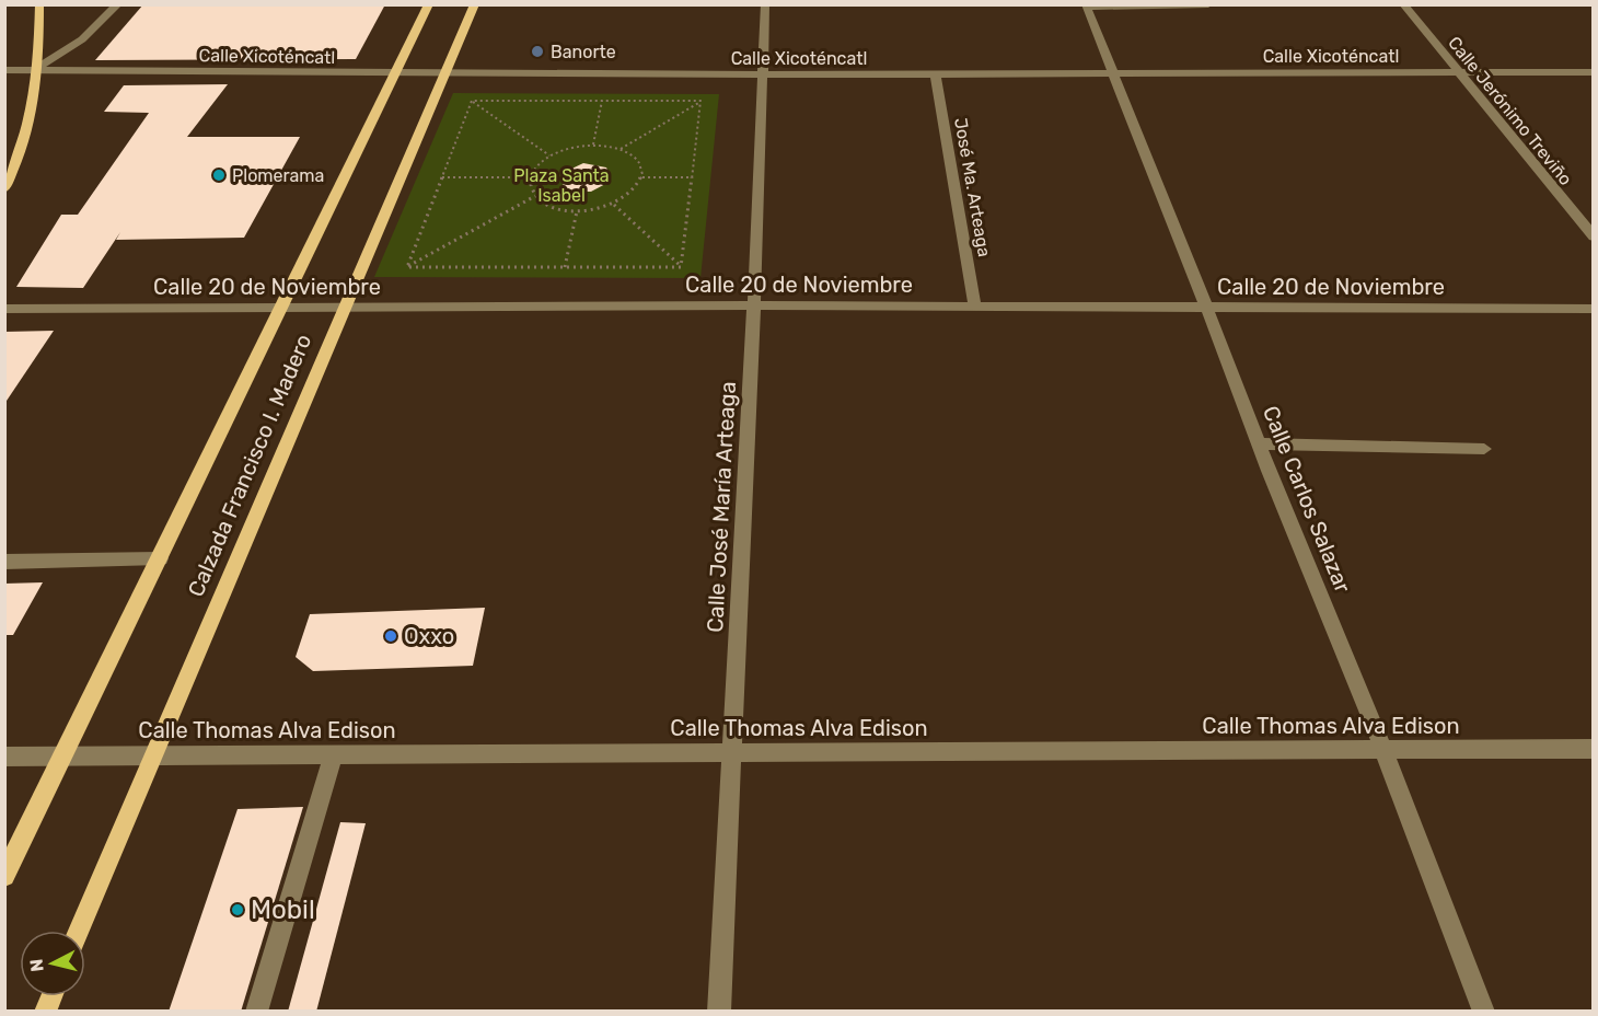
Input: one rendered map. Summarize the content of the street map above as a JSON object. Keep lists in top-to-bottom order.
{
  "streets": {
    "main road": ["Calzada Francisco I. Madero"],
    "street": [
      "Calle Xicoténcatl",
      "Calle Jerónimo Treviño",
      "José Ma. Arteaga",
      "Calle 20 de Noviembre",
      "Calle Carlos Salazar",
      "Calle José María Arteaga",
      "Calle Thomas Alva Edison"
    ]
  },
  "crossings": [
    ["Calle Xicoténcatl", "Calle Jerónimo Treviño"],
    ["Calle Xicoténcatl", "José Ma. Arteaga"],
    ["Calle Xicoténcatl", "Calzada Francisco I. Madero"],
    ["Calle Xicoténcatl", "Calle Carlos Salazar"],
    ["Calle Xicoténcatl", "Calle José María Arteaga"],
    ["José Ma. Arteaga", "Calle 20 de Noviembre"],
    ["Calle 20 de Noviembre", "Calzada Francisco I. Madero"],
    ["Calle 20 de Noviembre", "Calle Carlos Salazar"],
    ["Calle 20 de Noviembre", "Calle José María Arteaga"],
    ["Calzada Francisco I. Madero", "Calle Thomas Alva Edison"],
    ["Calle Carlos Salazar", "Calle Thomas Alva Edison"],
    ["Calle José María Arteaga", "Calle Thomas Alva Edison"]
  ],
  "parks": ["Plaza Santa Isabel"],
  "places": [
    "Banorte",
    "Plomerama",
    "Oxxo",
    "Mobil"
  ],
  "north": "left"
}
